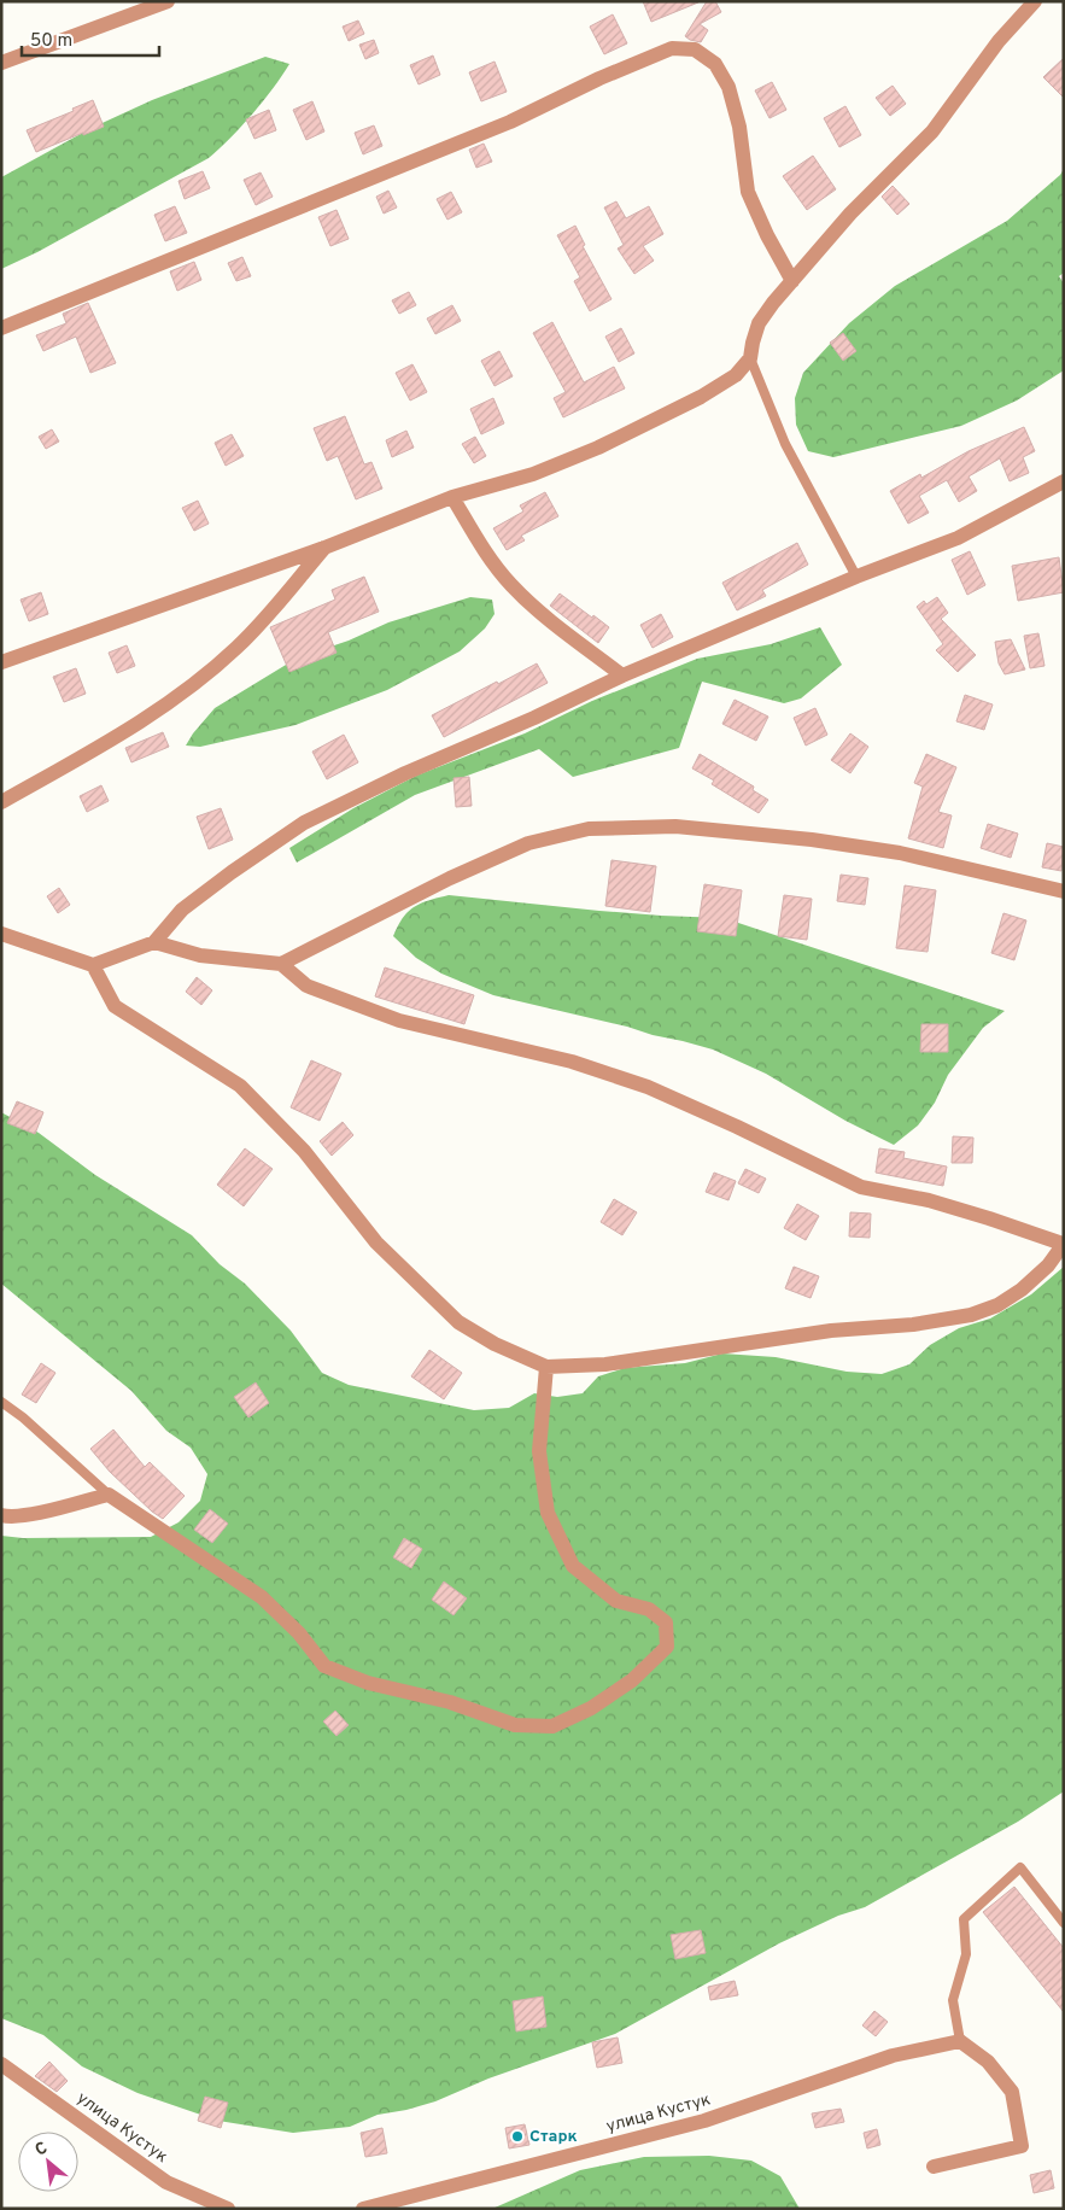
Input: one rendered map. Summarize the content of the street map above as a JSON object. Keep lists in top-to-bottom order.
{
  "streets": {
    "street": ["улица Кустук"]
  },
  "places": ["Старк"],
  "scale_bar": "50 m",
  "north": "top left"
}
